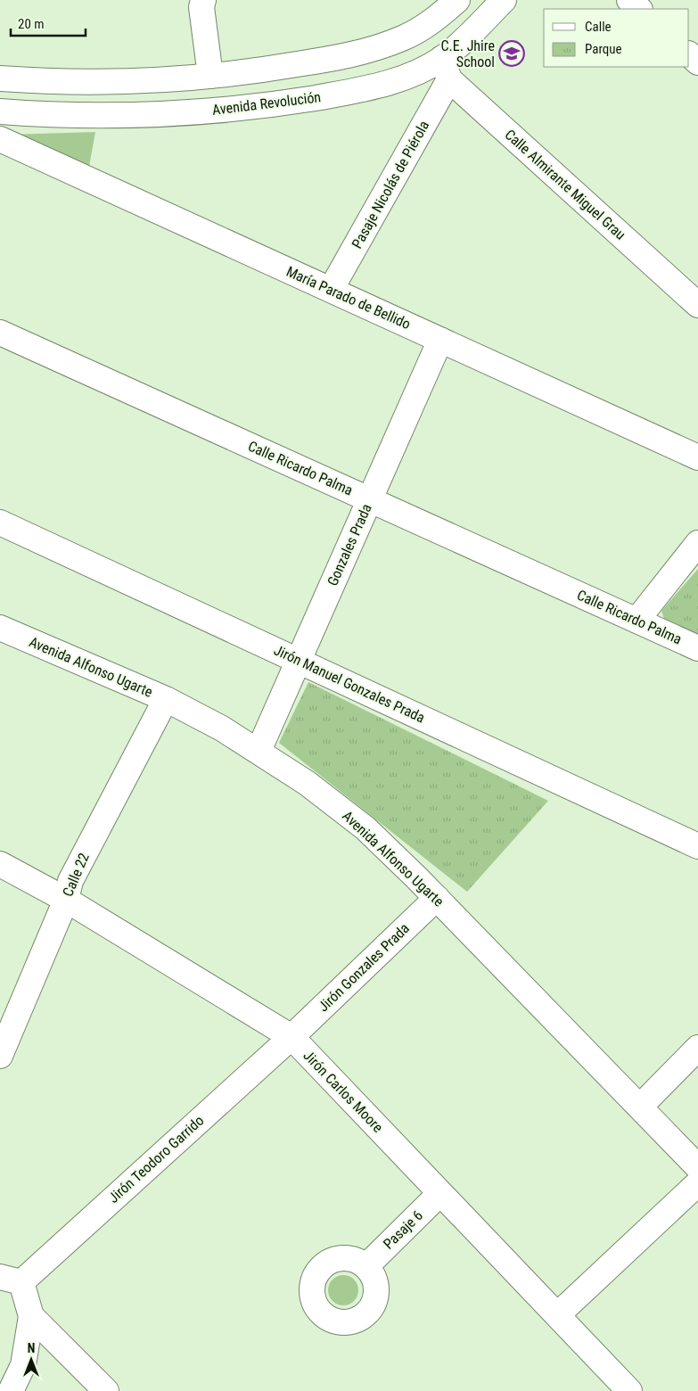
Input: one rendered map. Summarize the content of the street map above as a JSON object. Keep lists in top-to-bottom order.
{
  "streets": {
    "street": [
      "Avenida Revolución",
      "Pasaje Nicolás de Piérola",
      "Calle Almirante Miguel Grau",
      "María Parado de Bellido",
      "Calle Ricardo Palma",
      "Gonzales Prada",
      "Avenida Alfonso Ugarte",
      "Jirón Manuel Gonzales Prada",
      "Calle 22",
      "Jirón Gonzales Prada",
      "Jirón Carlos Moore",
      "Jirón Teodoro Garrido",
      "Pasaje 6"
    ]
  },
  "crossings": [
    ["Avenida Revolución", "Pasaje Nicolás de Piérola"],
    ["Avenida Revolución", "Calle Almirante Miguel Grau"],
    ["Pasaje Nicolás de Piérola", "Calle Almirante Miguel Grau"],
    ["Pasaje Nicolás de Piérola", "María Parado de Bellido"],
    ["María Parado de Bellido", "Gonzales Prada"],
    ["Calle Ricardo Palma", "Gonzales Prada"],
    ["Gonzales Prada", "Avenida Alfonso Ugarte"],
    ["Gonzales Prada", "Jirón Manuel Gonzales Prada"],
    ["Avenida Alfonso Ugarte", "Calle 22"],
    ["Avenida Alfonso Ugarte", "Jirón Gonzales Prada"],
    ["Calle 22", "Jirón Carlos Moore"],
    ["Jirón Gonzales Prada", "Jirón Carlos Moore"],
    ["Jirón Gonzales Prada", "Jirón Teodoro Garrido"],
    ["Jirón Carlos Moore", "Jirón Teodoro Garrido"],
    ["Jirón Carlos Moore", "Pasaje 6"]
  ],
  "places": {
    "school or university": ["C.E. Jhire School"]
  },
  "legend": ["Calle", "Parque"],
  "scale_bar": "20 m",
  "north": "top"
}
